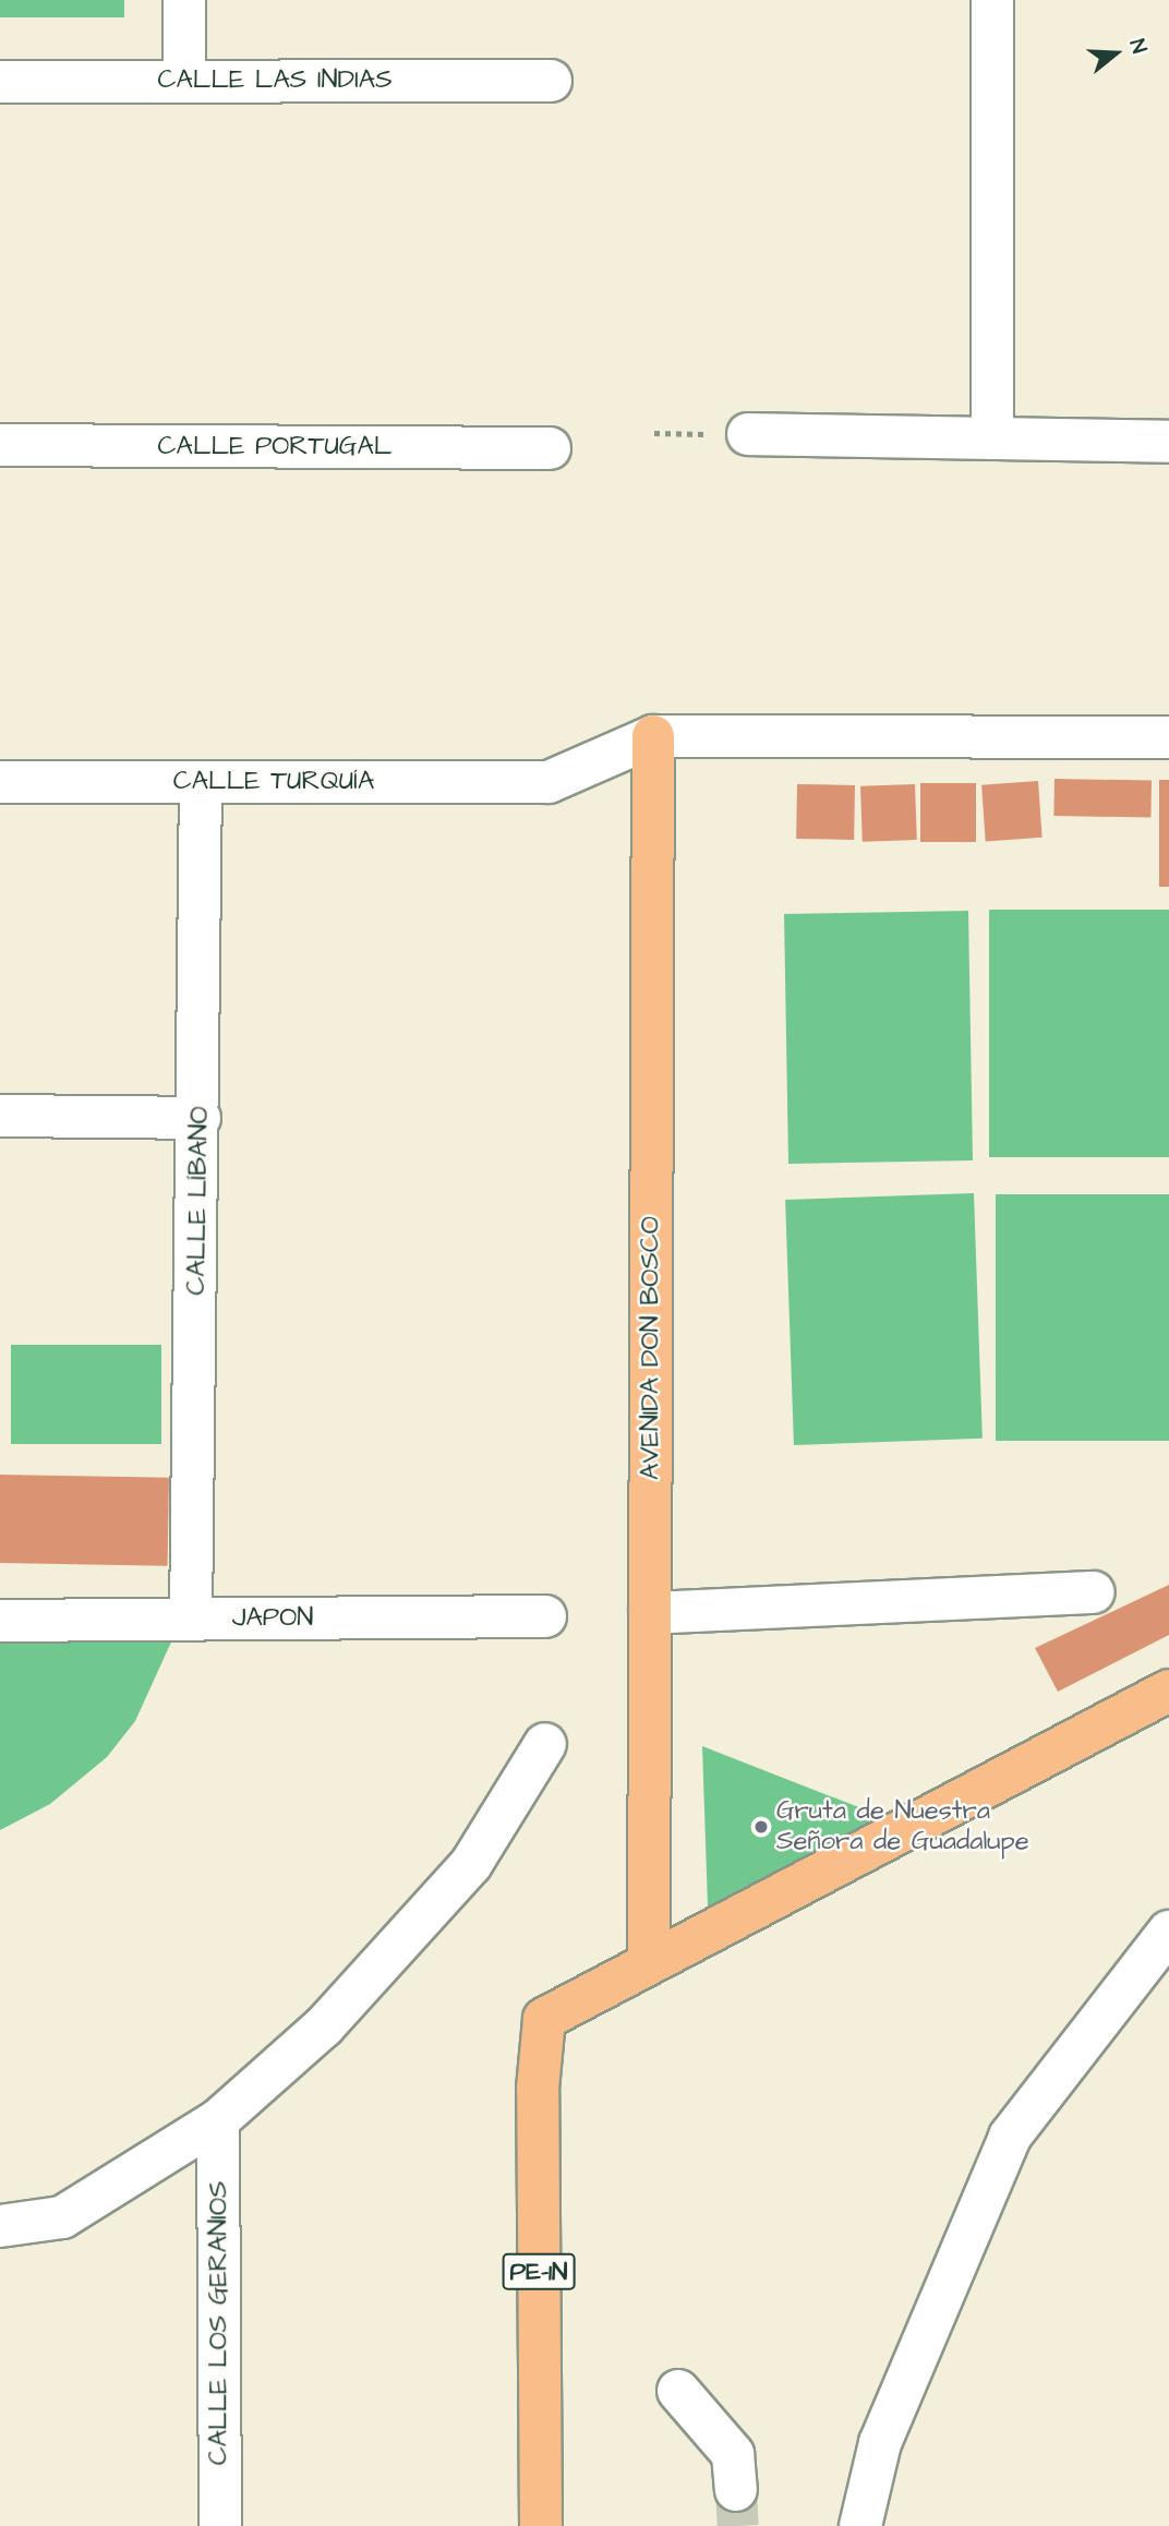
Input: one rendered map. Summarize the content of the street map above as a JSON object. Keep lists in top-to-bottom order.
{
  "streets": {
    "main road": ["AVENIDA DON BOSCO", "PE-1N"],
    "street": [
      "CALLE LAS INDIAS",
      "CALLE PORTUGAL",
      "CALLE TURQUÍA",
      "CALLE LÍBANO",
      "JAPON",
      "CALLE LOS GERANIOS"
    ]
  },
  "crossings": [
    ["CALLE TURQUÍA", "CALLE LÍBANO"],
    ["CALLE TURQUÍA", "AVENIDA DON BOSCO"],
    ["CALLE LÍBANO", "JAPON"],
    ["AVENIDA DON BOSCO", "PE-1N"]
  ],
  "places": ["Gruta de Nuestra Señora de Guadalupe"],
  "north": "right"
}
